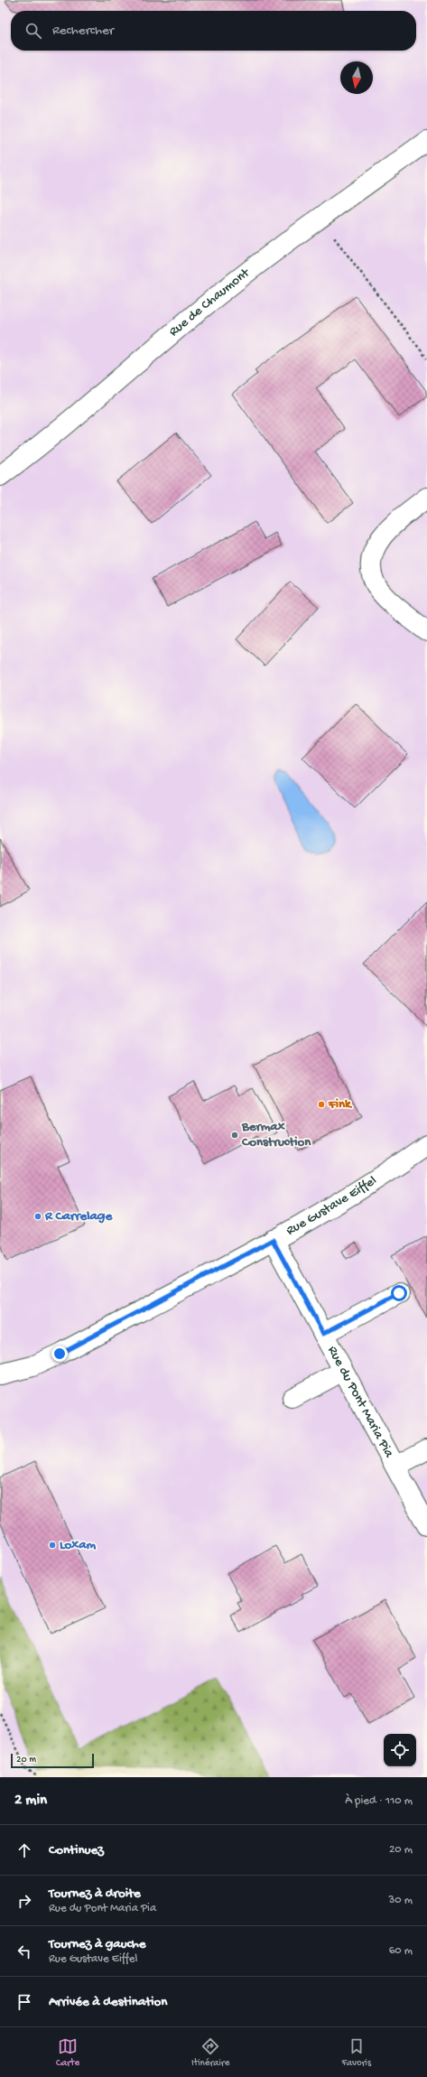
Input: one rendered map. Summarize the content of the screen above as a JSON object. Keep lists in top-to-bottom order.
{
  "streets": {
    "street": ["Rue de Chaumont", "Rue Gustave Eiffel", "Rue du Pont Maria Pia"]
  },
  "crossings": [
    ["Rue Gustave Eiffel", "Rue du Pont Maria Pia"]
  ],
  "places": [
    "Fink",
    "Bermax Construction",
    "R Carrelage",
    "Loxam"
  ],
  "scale_bar": "20 m",
  "north": "bottom",
  "page": {
    "search": "Rechercher",
    "scale": "20 m",
    "heading": ["2 min", "À pied · 110 m"],
    "list": [
      ["Continuez", "20 m"],
      ["Tournez à droite", "Rue du Pont Maria Pia", "30 m"],
      ["Tournez à gauche", "Rue Gustave Eiffel", "60 m"],
      "Arrivée à destination"
    ],
    "nav": ["Carte", "Itinéraire", "Favoris"]
  }
}
